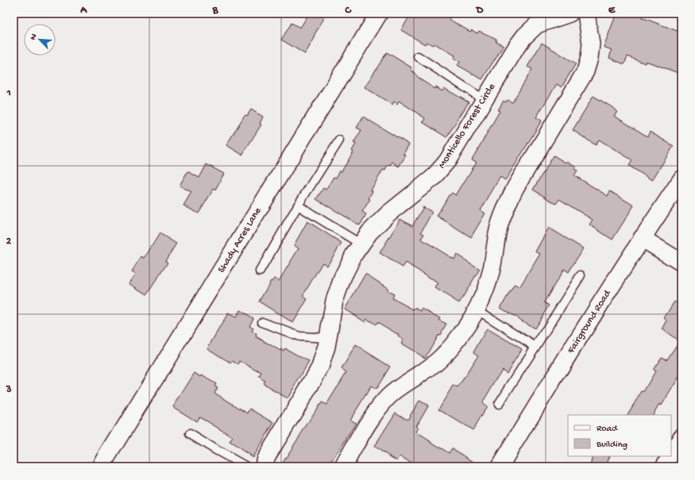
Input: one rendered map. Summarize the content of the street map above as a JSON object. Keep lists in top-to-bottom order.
{
  "streets": {
    "street": ["Monticello Forest Circle", "Shady Acres Lane", "Fairground Road"]
  },
  "legend": ["Road", "Building"],
  "north": "top left",
  "grid": {
    "columns": [
      "A",
      "B",
      "C",
      "D",
      "E"
    ],
    "rows": ["1", "2", "3"]
  }
}
